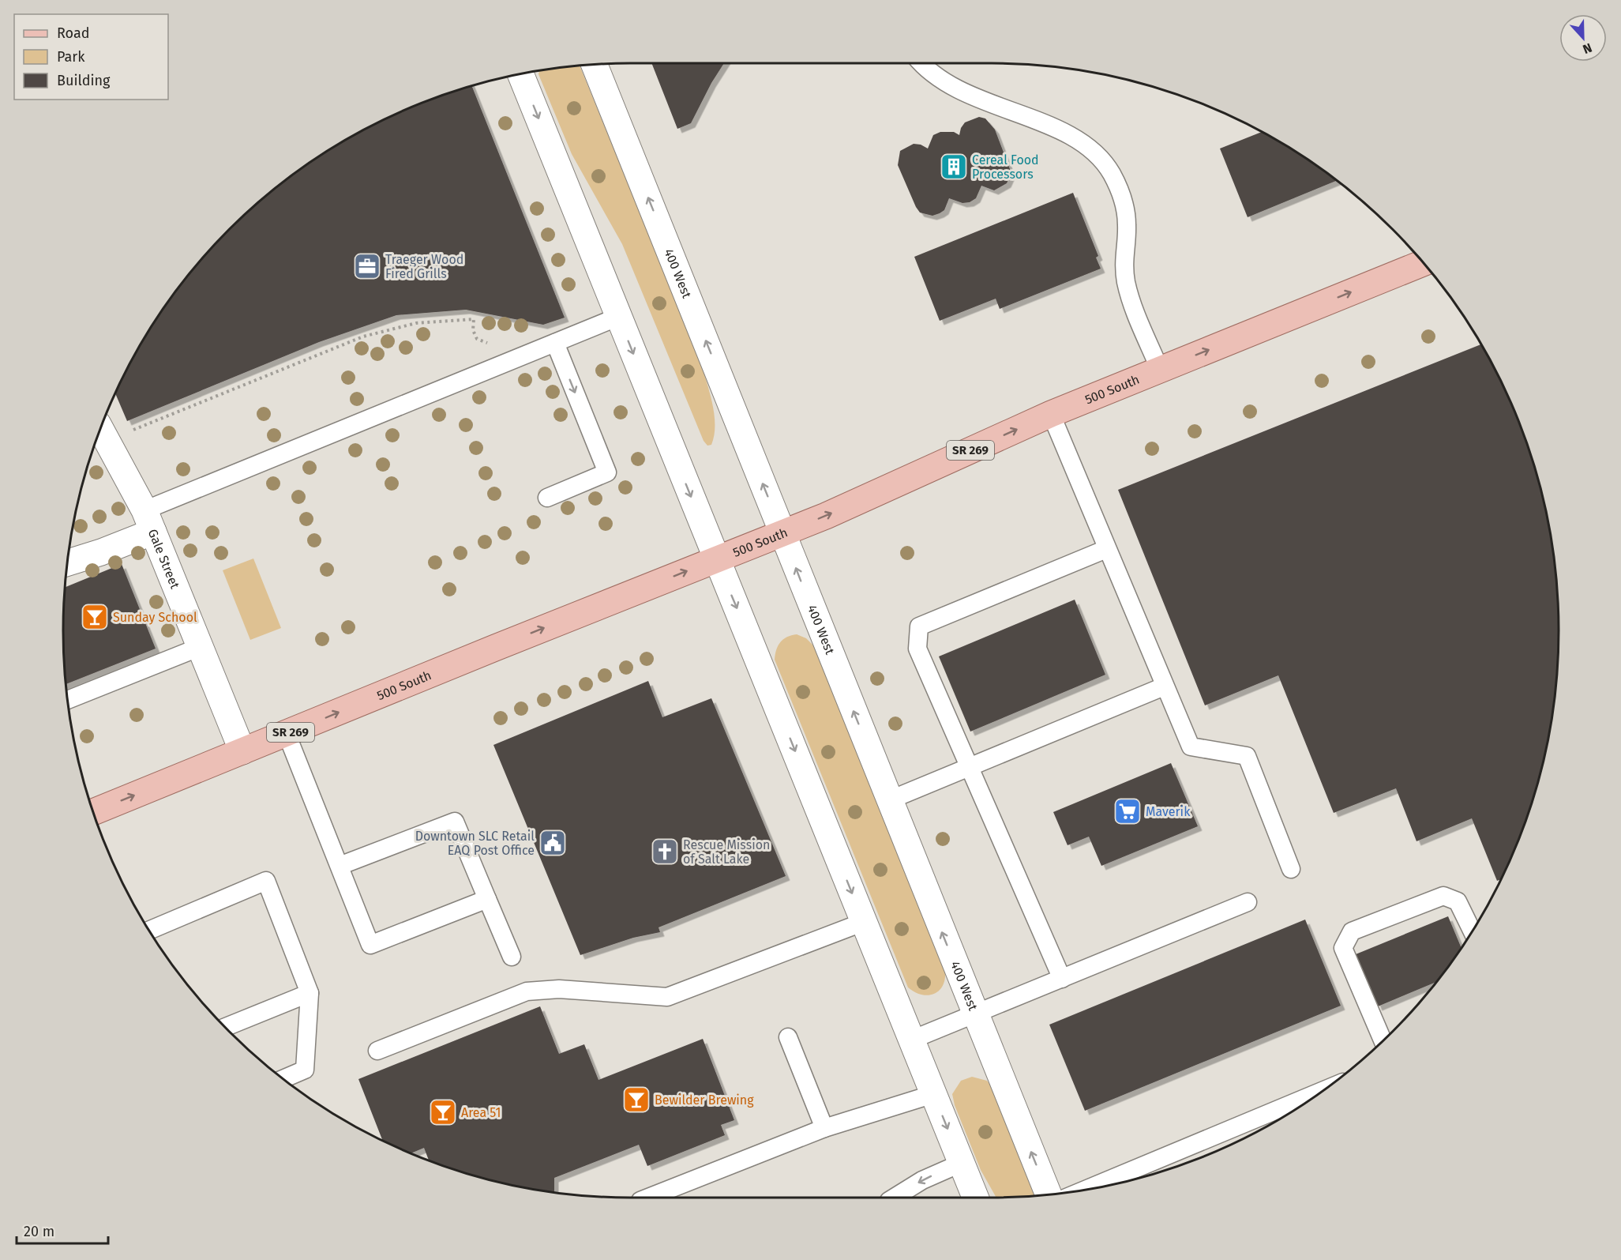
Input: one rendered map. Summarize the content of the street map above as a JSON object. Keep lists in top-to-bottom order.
{
  "streets": {
    "main road": ["500 South", "SR 269"],
    "street": ["400 West", "Gale Street"]
  },
  "crossings": [
    ["400 West", "500 South"],
    ["500 South", "Gale Street"]
  ],
  "one_way": ["500 South"],
  "places": {
    "building": ["Cereal Food Processors"],
    "office": ["Traeger Wood Fired Grills"],
    "bar": ["Sunday School", "Bewilder Brewing", "Area 51"],
    "supermarket": ["Maverik"],
    "public building": ["Downtown SLC Retail EAQ Post Office"],
    "church": ["Rescue Mission of Salt Lake"]
  },
  "legend": ["Road", "Park", "Building"],
  "scale_bar": "20 m",
  "north": "bottom"
}
